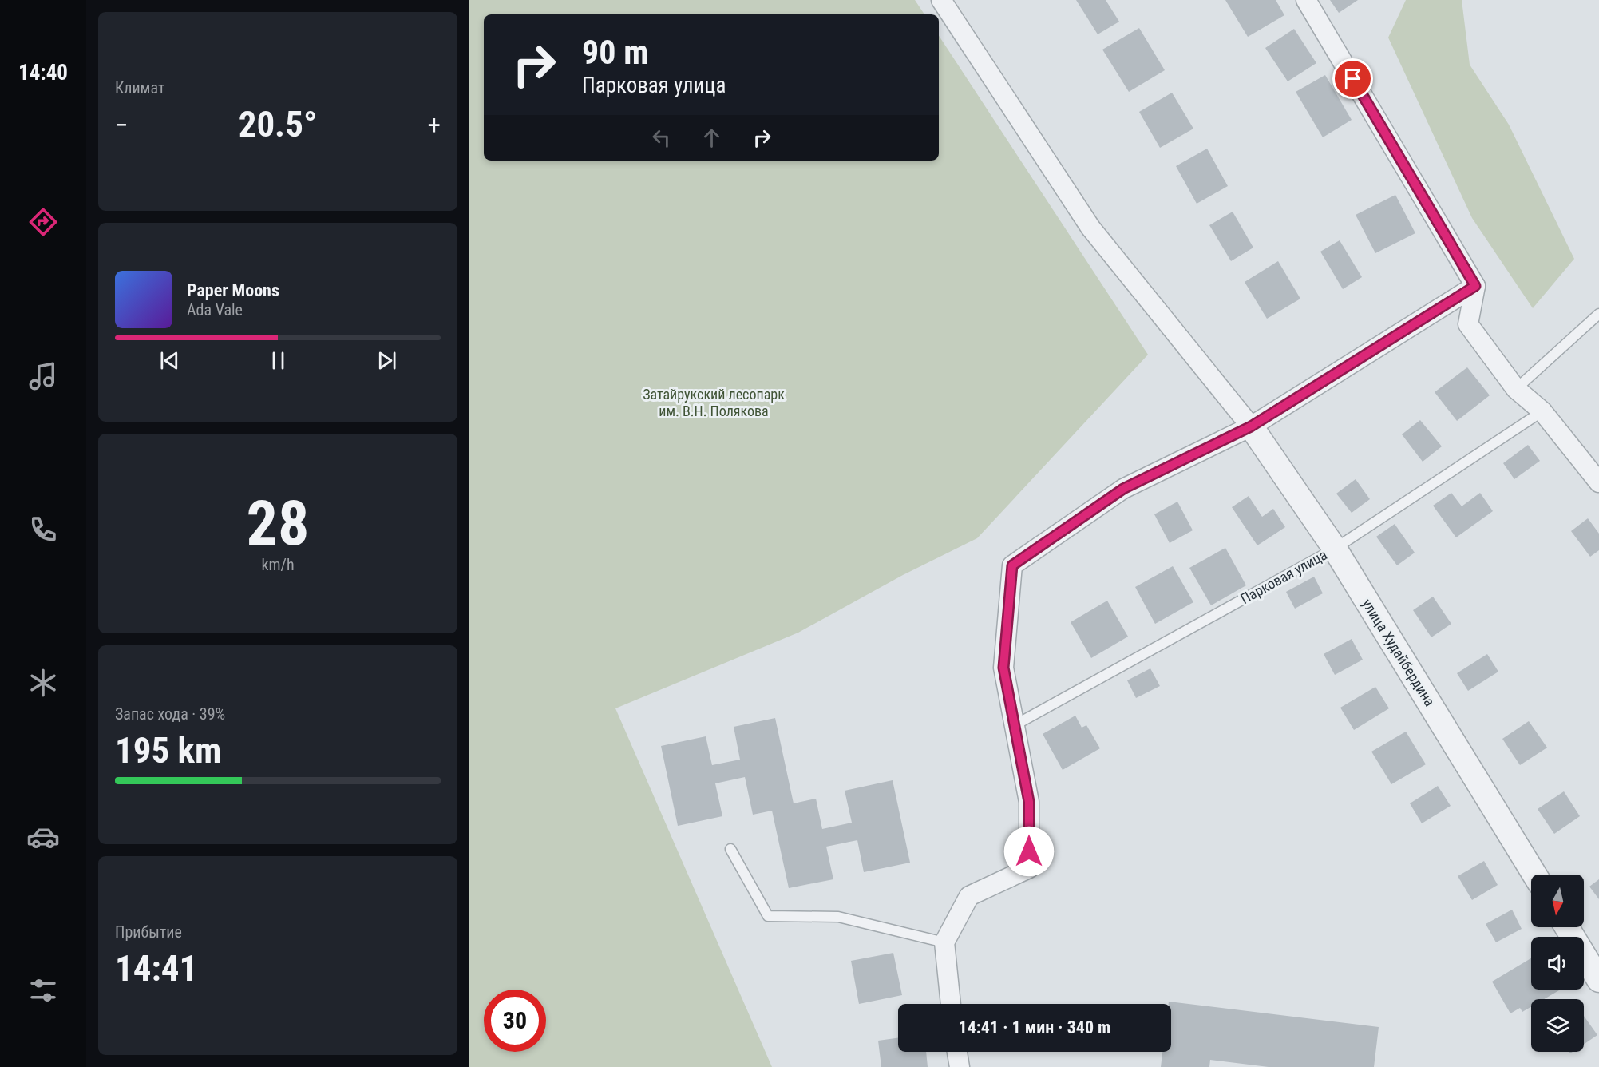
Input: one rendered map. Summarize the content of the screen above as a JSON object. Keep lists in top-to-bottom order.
{
  "streets": {
    "street": ["улица Худайбердина"],
    "lane": ["Парковая улица"]
  },
  "crossings": [
    ["Парковая улица", "улица Худайбердина"]
  ],
  "parks": ["Затайрукский лесопарк им. В.Н. Полякова"],
  "north": "bottom",
  "page": {
    "tabs": "14:40",
    "tile": [
      "Климат",
      ["28", "km/h"],
      ["Запас хода · 39%", "195 km"],
      ["Прибытие", "14:41"]
    ],
    "turn": ["90 m", "Парковая улица"],
    "heat": ["−", "20.5°", "+"],
    "song": ["Paper Moons", "Ada Vale"],
    "limit": "30",
    "trip": "14:41 · 1 мин · 340 m"
  }
}
